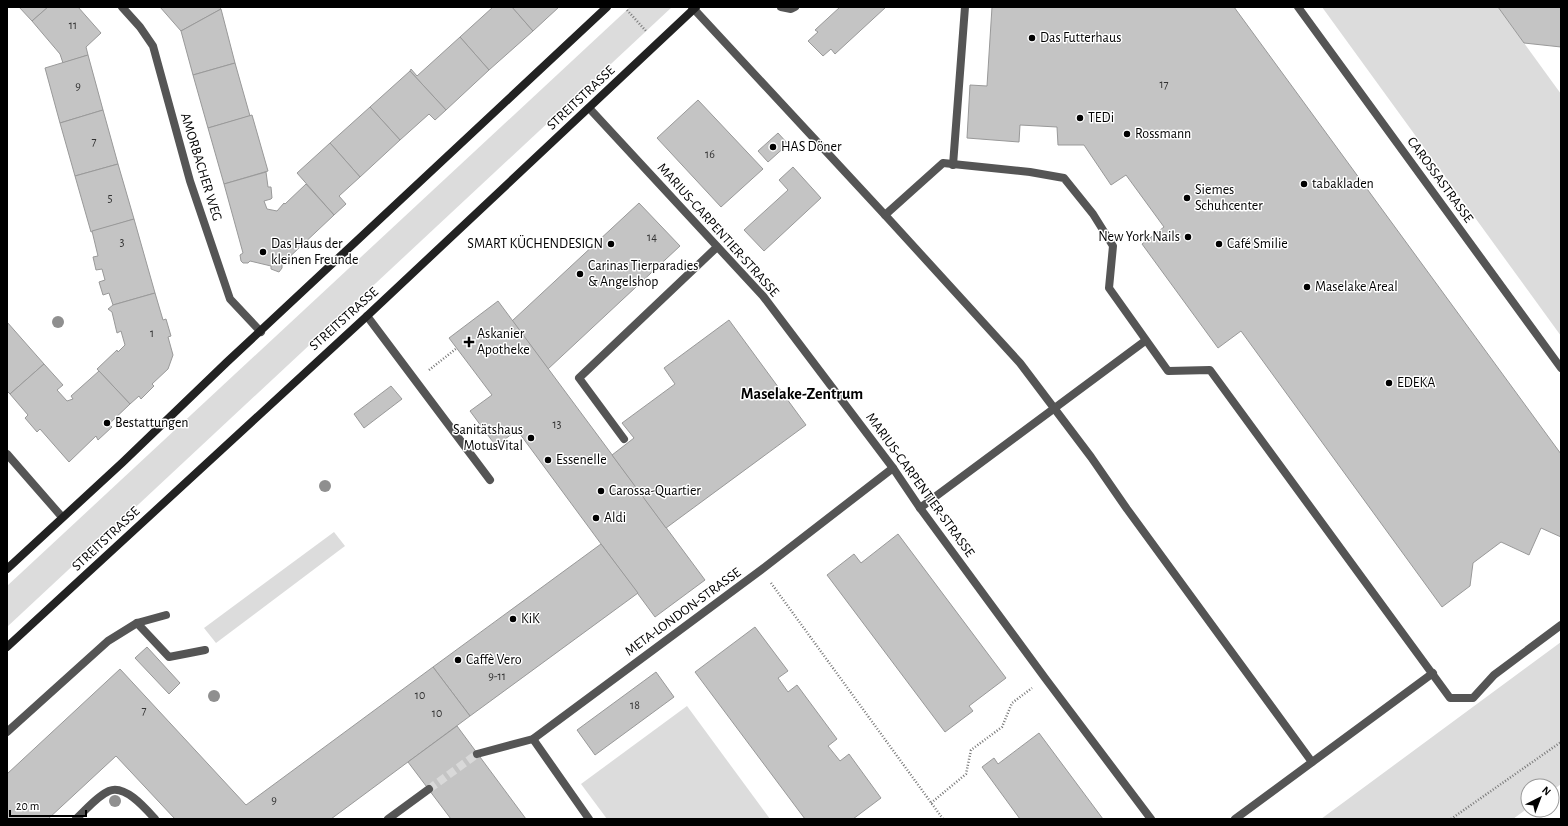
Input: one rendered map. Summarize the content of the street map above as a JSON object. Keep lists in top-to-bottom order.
{
  "streets": {
    "main road": ["STREITSTRASSE"],
    "street": [
      "AMORBACHER WEG",
      "CAROSSASTRASSE",
      "MARIUS-CARPENTIER-STRASSE",
      "META-LONDON-STRASSE"
    ]
  },
  "crossings": [
    ["STREITSTRASSE", "MARIUS-CARPENTIER-STRASSE"],
    ["MARIUS-CARPENTIER-STRASSE", "META-LONDON-STRASSE"]
  ],
  "districts": ["Maselake-Zentrum"],
  "places": {
    "other": [
      "Das Futterhaus",
      "TEDi",
      "Rossmann",
      "HAS Döner",
      "tabakladen",
      "Siemes Schuhcenter",
      "New York Nails",
      "SMART KÜCHENDESIGN",
      "Café Smilie",
      "Das Haus der kleinen Freunde",
      "Carinas Tierparadies & Angelshop",
      "Maselake Areal",
      "EDEKA",
      "Bestattungen",
      "Sanitätshaus MotusVital",
      "Essenelle",
      "Carossa-Quartier",
      "Aldi",
      "KiK",
      "Caffè Vero"
    ],
    "health": ["Askanier Apotheke"]
  },
  "house_numbers": [
    "11",
    "17",
    "9",
    "7",
    "16",
    "5",
    "14",
    "3",
    "1",
    "13",
    "9-11",
    "10",
    "18",
    "7",
    "10",
    "9"
  ],
  "scale_bar": "20 m",
  "north": "top right"
}
